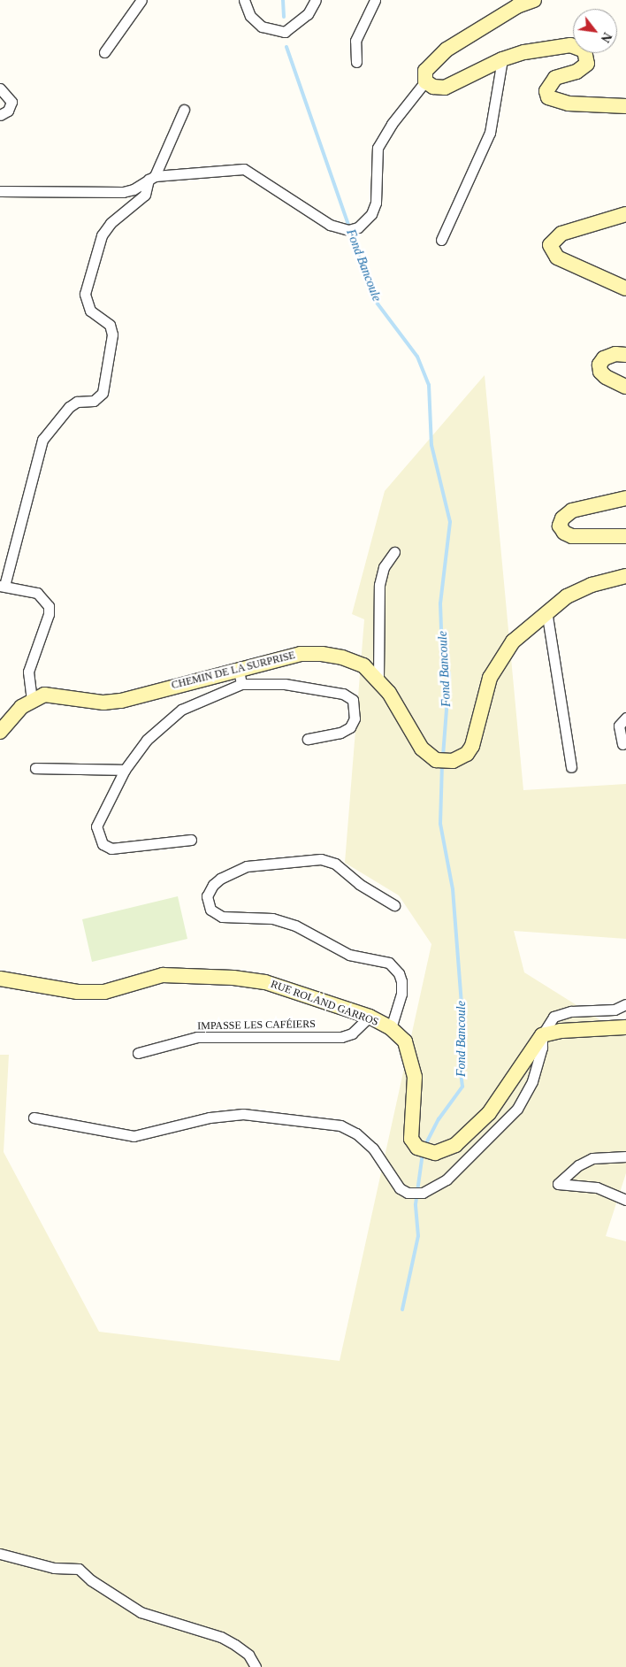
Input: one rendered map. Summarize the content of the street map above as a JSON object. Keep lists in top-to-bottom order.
{
  "streets": {
    "main road": ["CHEMIN DE LA SURPRISE", "RUE ROLAND GARROS"],
    "street": ["IMPASSE LES CAFÉIERS"]
  },
  "crossings": [
    ["RUE ROLAND GARROS", "IMPASSE LES CAFÉIERS"]
  ],
  "water": ["Fond Bancoule"],
  "north": "bottom right"
}
